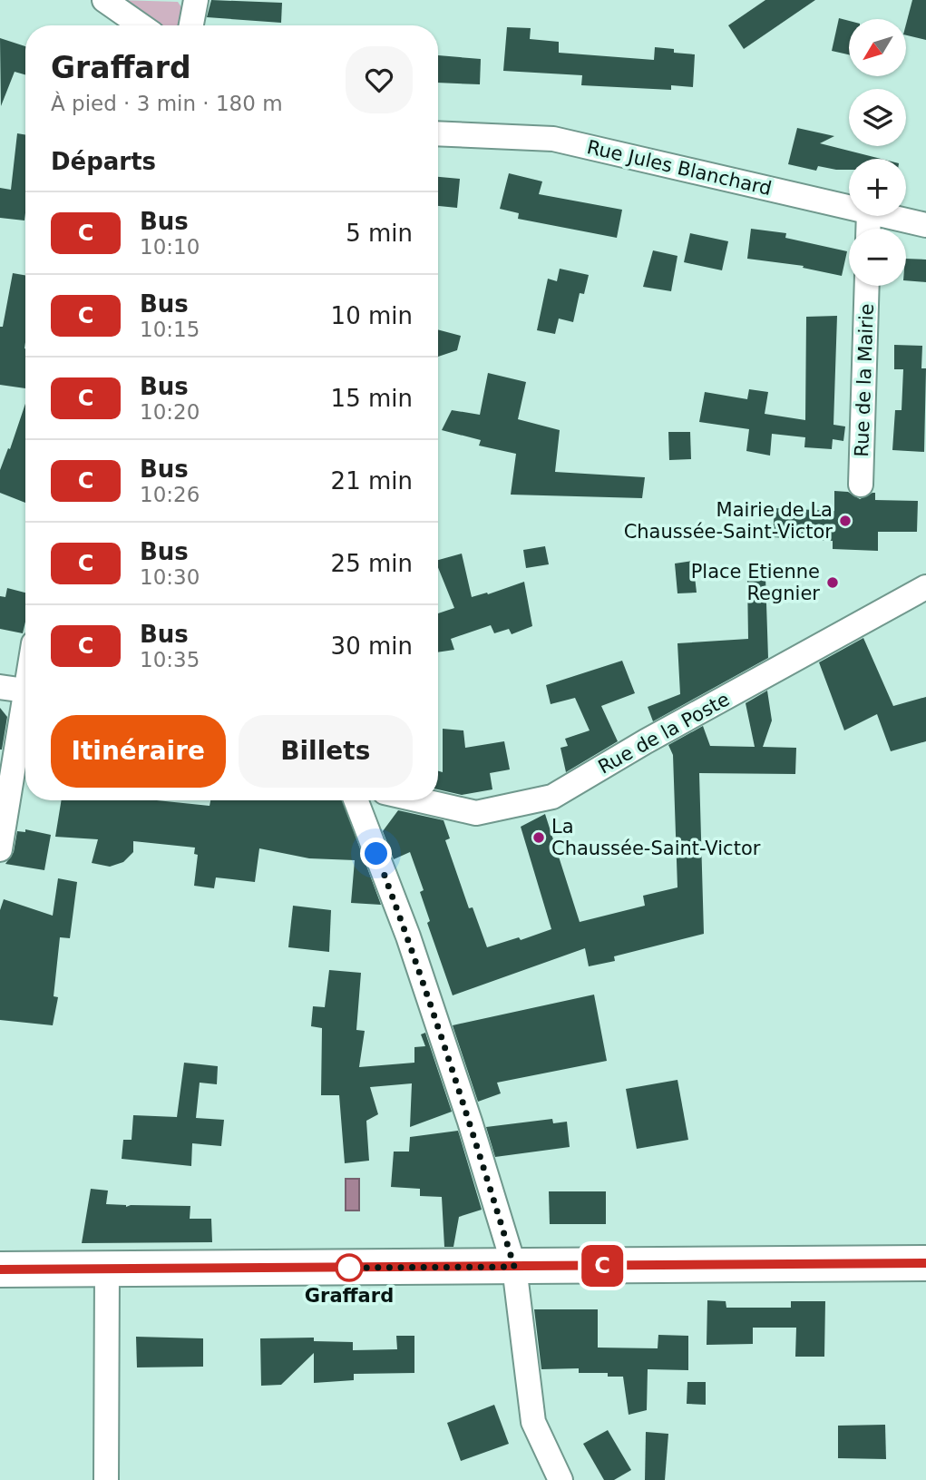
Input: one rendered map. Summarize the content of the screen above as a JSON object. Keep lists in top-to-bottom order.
{
  "streets": {
    "street": ["Rue Jules Blanchard", "Rue de la Mairie", "Rue de la Poste"]
  },
  "places": [
    "Mairie de La Chaussée-Saint-Victor",
    "Place Etienne Regnier",
    "La Chaussée-Saint-Victor",
    "Graffard"
  ],
  "lines": ["bus line C"],
  "north": "bottom left",
  "page": {
    "on_map": "C",
    "map_buttons": ["+", "−"],
    "heading": [
      ["Graffard", "À pied · 3 min · 180 m"],
      "Départs"
    ],
    "list": [
      {
        "mark": "C",
        "name": "Bus",
        "note": "10:10",
        "value": "5 min"
      },
      {
        "mark": "C",
        "name": "Bus",
        "note": "10:15",
        "value": "10 min"
      },
      {
        "mark": "C",
        "name": "Bus",
        "note": "10:20",
        "value": "15 min"
      },
      {
        "mark": "C",
        "name": "Bus",
        "note": "10:26",
        "value": "21 min"
      },
      {
        "mark": "C",
        "name": "Bus",
        "note": "10:30",
        "value": "25 min"
      },
      {
        "mark": "C",
        "name": "Bus",
        "note": "10:35",
        "value": "30 min"
      }
    ],
    "buttons": ["Itinéraire", "Billets"]
  }
}
